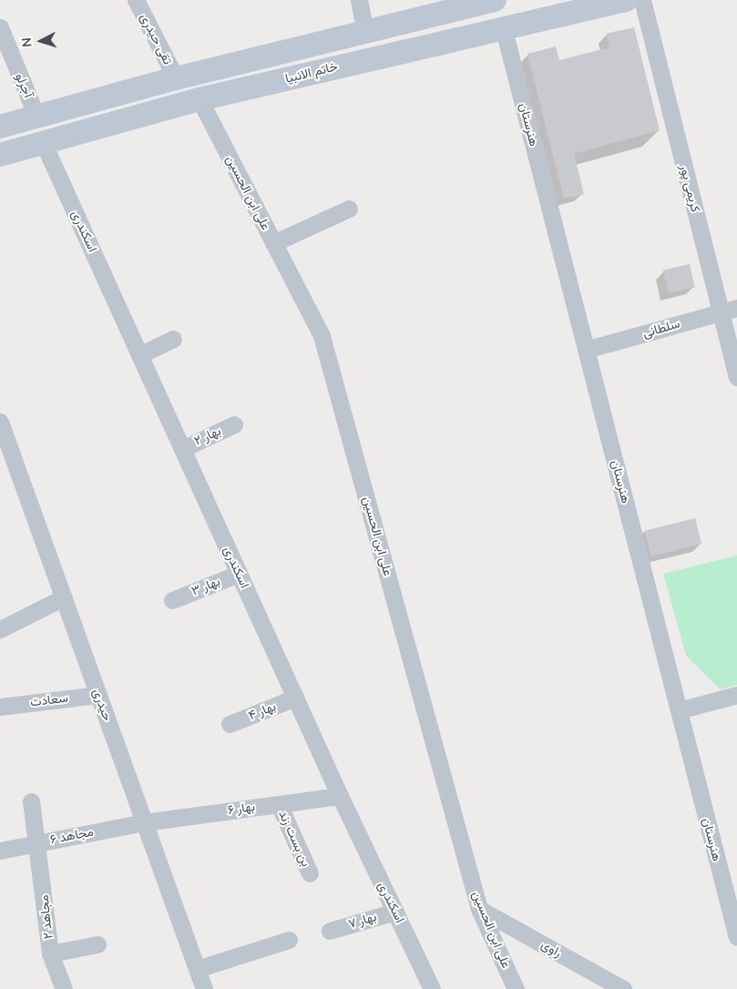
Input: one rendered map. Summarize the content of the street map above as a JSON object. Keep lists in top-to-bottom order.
{
  "streets": {
    "main road": ["خاتم الانبیا"],
    "street": [
      "تقی حیدری",
      "آجرلو",
      "هنرستان",
      "کریمی پور",
      "علی ابن الحسین",
      "اسکندری",
      "سلطانی",
      "بهار ۲",
      "بهار ۳",
      "سعادت",
      "حیدری",
      "بهار ۴",
      "بهار ۶",
      "مجاهد ۶",
      "بن بست زند",
      "مجاهد ۲",
      "بهار ۷",
      "راوی"
    ]
  },
  "crossings": [
    ["خاتم الانبیا", "هنرستان"],
    ["خاتم الانبیا", "علی ابن الحسین"],
    ["خاتم الانبیا", "اسکندری"],
    ["هنرستان", "سلطانی"],
    ["کریمی پور", "سلطانی"],
    ["علی ابن الحسین", "راوی"],
    ["اسکندری", "بهار ۲"],
    ["اسکندری", "بهار ۳"],
    ["اسکندری", "بهار ۴"],
    ["اسکندری", "بهار ۶"],
    ["اسکندری", "بهار ۷"],
    ["سعادت", "حیدری"],
    ["حیدری", "بهار ۶"],
    ["حیدری", "مجاهد ۶"],
    ["بهار ۶", "مجاهد ۶"],
    ["بهار ۶", "بن بست زند"],
    ["مجاهد ۶", "مجاهد ۲"]
  ],
  "north": "left"
}
